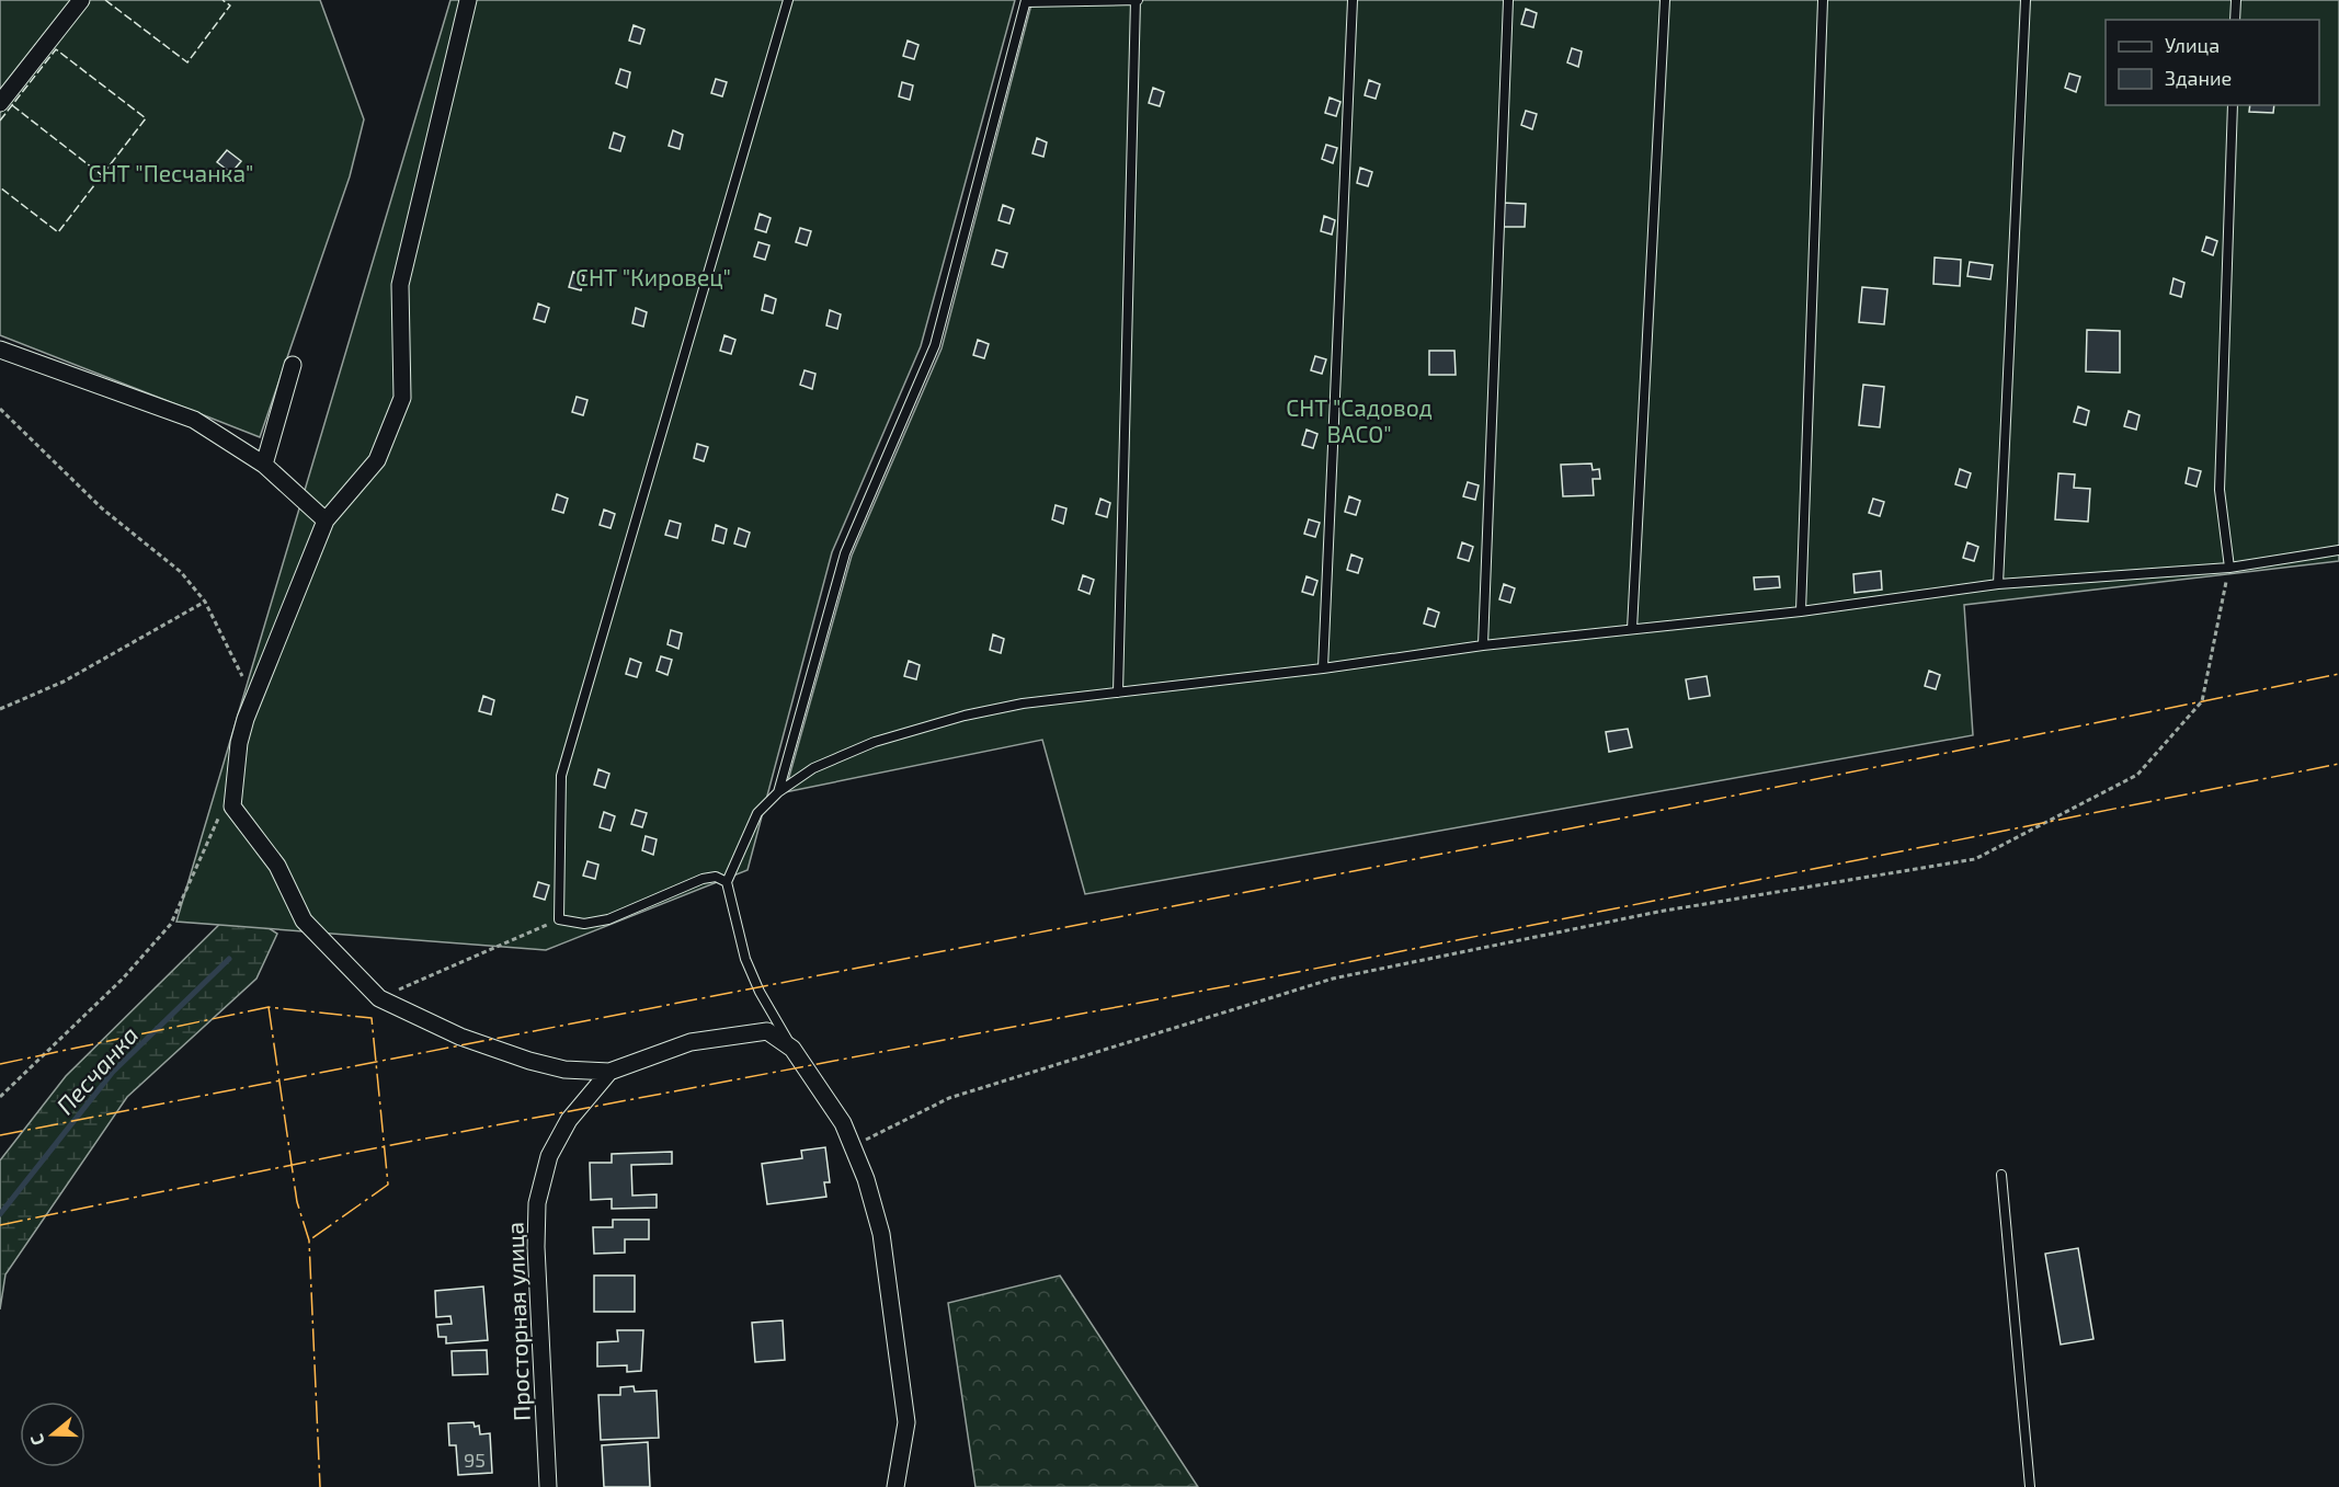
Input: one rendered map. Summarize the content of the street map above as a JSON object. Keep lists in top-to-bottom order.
{
  "streets": {
    "street": ["Просторная улица"]
  },
  "water": ["Песчанка"],
  "parks": ["СНТ \"Песчанка\"", "СНТ \"Кировец\"", "СНТ \"Садовод ВАСО\""],
  "house_numbers": ["95"],
  "legend": ["Улица", "Здание"],
  "north": "left"
}
